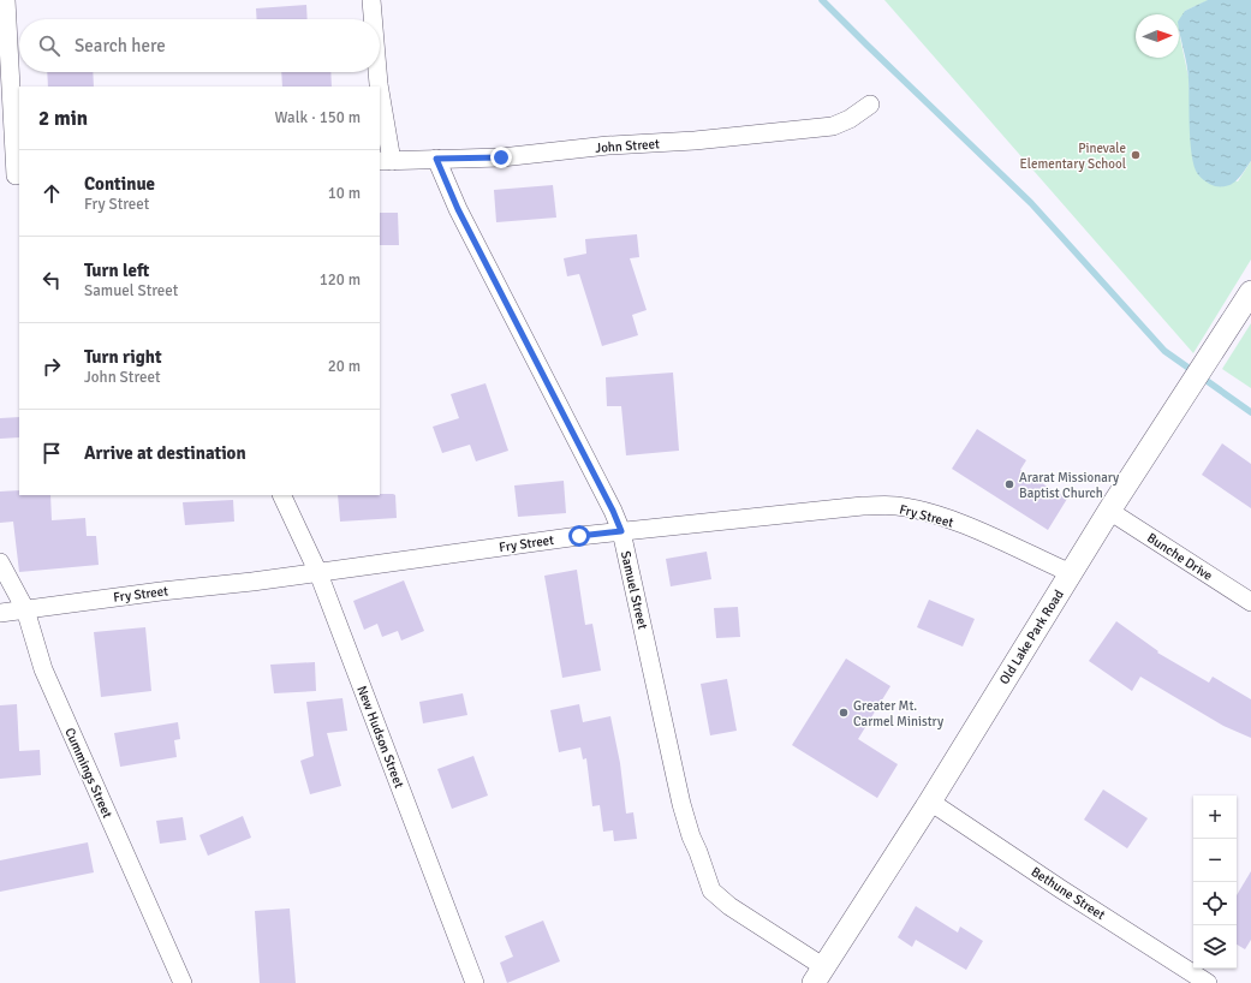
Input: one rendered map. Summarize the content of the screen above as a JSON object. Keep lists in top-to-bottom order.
{
  "streets": {
    "street": [
      "John Street",
      "Fry Street",
      "Bunche Drive",
      "Samuel Street",
      "Old Lake Park Road",
      "New Hudson Street",
      "Cummings Street",
      "Bethune Street"
    ]
  },
  "crossings": [
    ["John Street", "Samuel Street"],
    ["Fry Street", "Samuel Street"],
    ["Fry Street", "Old Lake Park Road"],
    ["Fry Street", "New Hudson Street"],
    ["Fry Street", "Cummings Street"],
    ["Bunche Drive", "Old Lake Park Road"],
    ["Samuel Street", "Old Lake Park Road"],
    ["Old Lake Park Road", "Bethune Street"]
  ],
  "places": ["Pinevale Elementary School", "Ararat Missionary Baptist Church", "Greater Mt. Carmel Ministry"],
  "north": "right",
  "page": {
    "search": "Search here",
    "heading": ["2 min", "Walk · 150 m"],
    "list": [
      ["Continue", "Fry Street", "10 m"],
      ["Turn left", "Samuel Street", "120 m"],
      ["Turn right", "John Street", "20 m"],
      "Arrive at destination"
    ],
    "map_buttons": ["+", "−"]
  }
}
